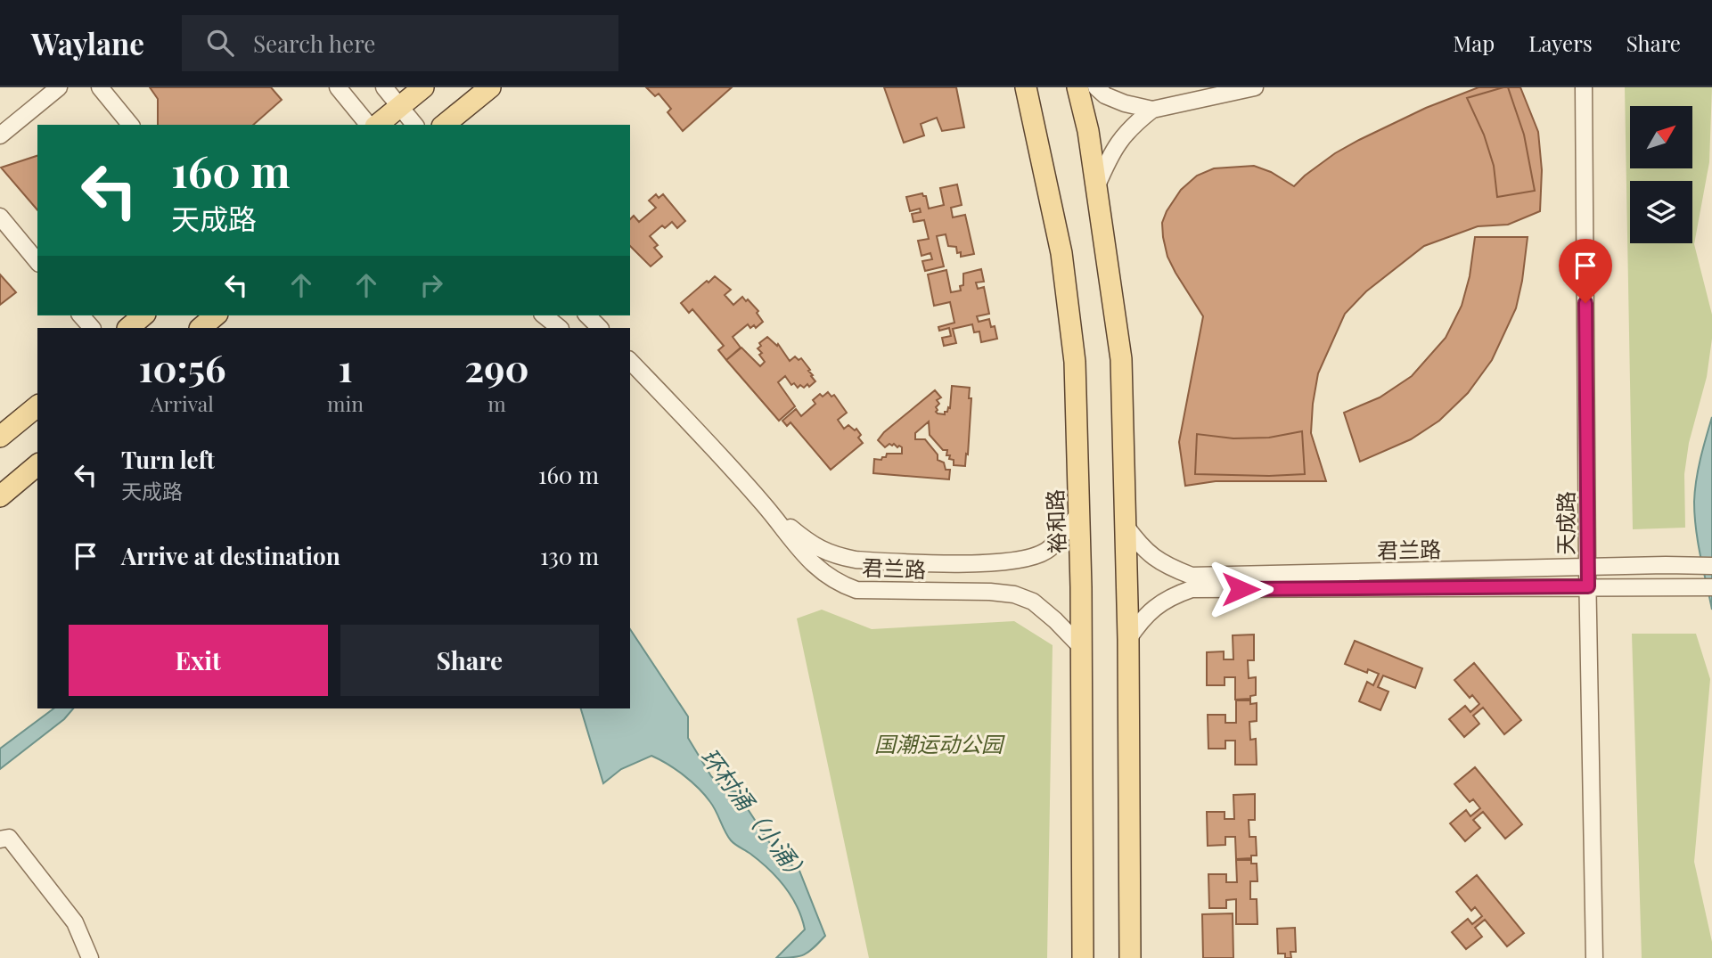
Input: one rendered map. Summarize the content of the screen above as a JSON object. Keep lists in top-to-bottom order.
{
  "streets": {
    "main road": ["裕和路"],
    "street": ["天成路", "君兰路"]
  },
  "crossings": [
    ["裕和路", "君兰路"],
    ["天成路", "君兰路"]
  ],
  "water": ["环村涌（小涌）"],
  "parks": ["国潮运动公园"],
  "north": "top right",
  "page": {
    "header": "Waylane",
    "search": "Search here",
    "nav": ["Map", "Layers", "Share"],
    "turn": ["160 m", "天成路"],
    "eta": [
      "10:56",
      "Arrival",
      "1",
      "min",
      "290",
      "m"
    ],
    "list": [
      {
        "name": "Turn left",
        "note": "天成路",
        "value": "160 m"
      },
      {
        "name": "Arrive at destination",
        "value": "130 m"
      }
    ],
    "buttons": ["Exit", "Share"]
  }
}
